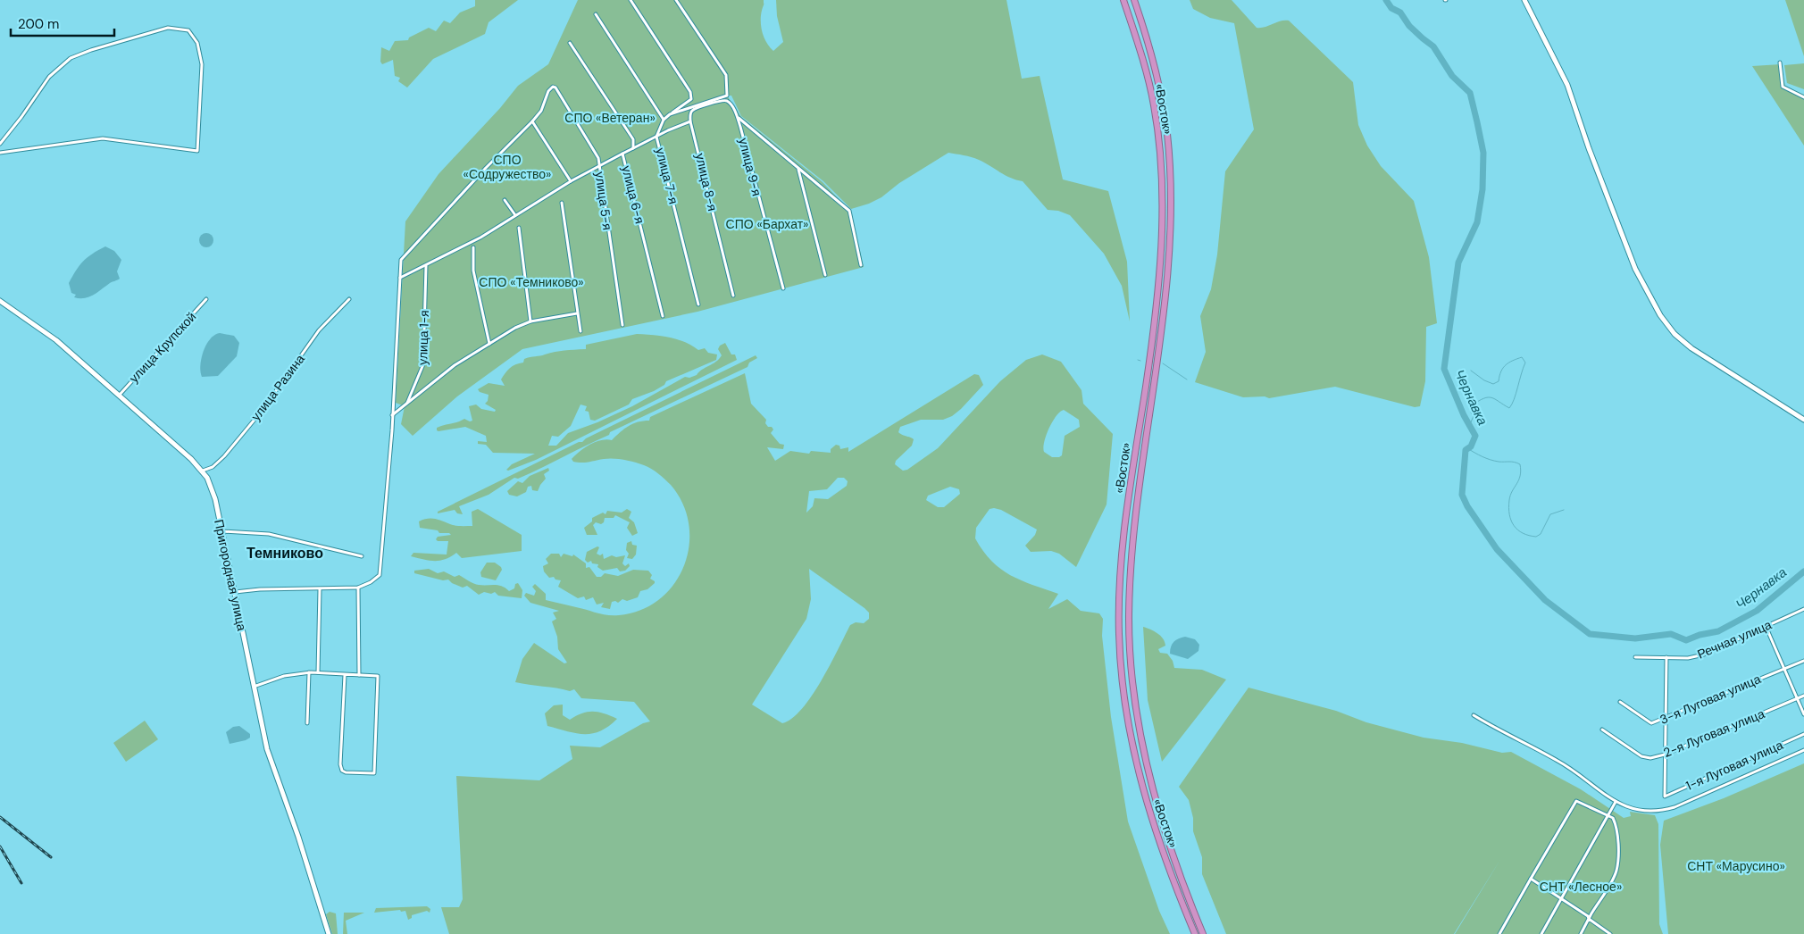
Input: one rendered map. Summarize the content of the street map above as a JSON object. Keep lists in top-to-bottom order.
{
  "streets": {
    "highway": ["«Восток»"],
    "street": [
      "улица 9-я",
      "улица 7-я",
      "улица 8-я",
      "улица 6-я",
      "улица 5-я",
      "улица 1-я",
      "улица Крупской",
      "улица Разина",
      "Пригородная улица",
      "Речная улица",
      "3-я Луговая улица",
      "2-я Луговая улица",
      "1-я Луговая улица"
    ]
  },
  "crossings": [
    ["улица 9-я", "улица 8-я"],
    ["улица Крупской", "Пригородная улица"],
    ["улица Разина", "Пригородная улица"],
    ["2-я Луговая улица", "1-я Луговая улица"]
  ],
  "districts": ["Темниково"],
  "water": ["Чернавка"],
  "parks": [
    "СПО «Ветеран»",
    "СПО «Содружество»",
    "СПО «Бархат»",
    "СПО «Темниково»",
    "СНТ «Марусино»",
    "СНТ «Лесное»"
  ],
  "scale_bar": "200 m"
}
